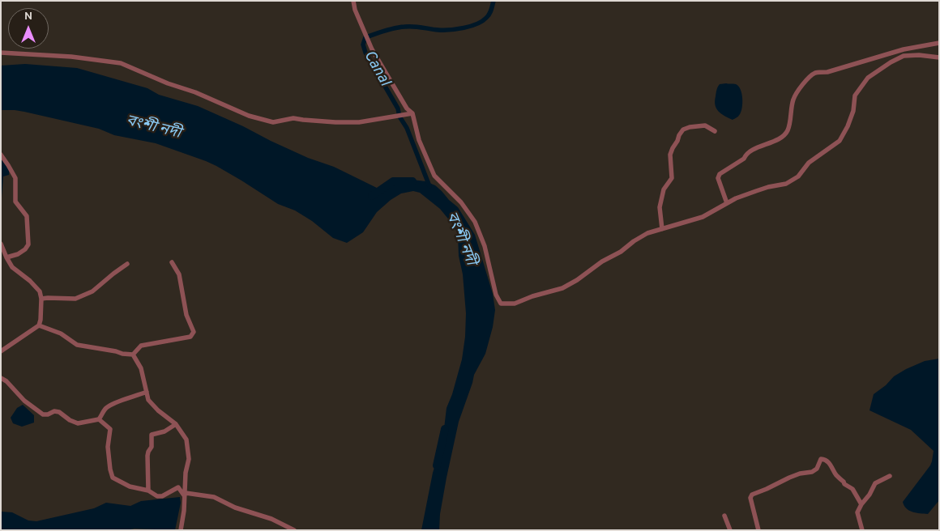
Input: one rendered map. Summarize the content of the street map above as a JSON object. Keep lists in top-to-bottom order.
{
  "water": ["Canal", "বংশী নদী"],
  "north": "top"
}
